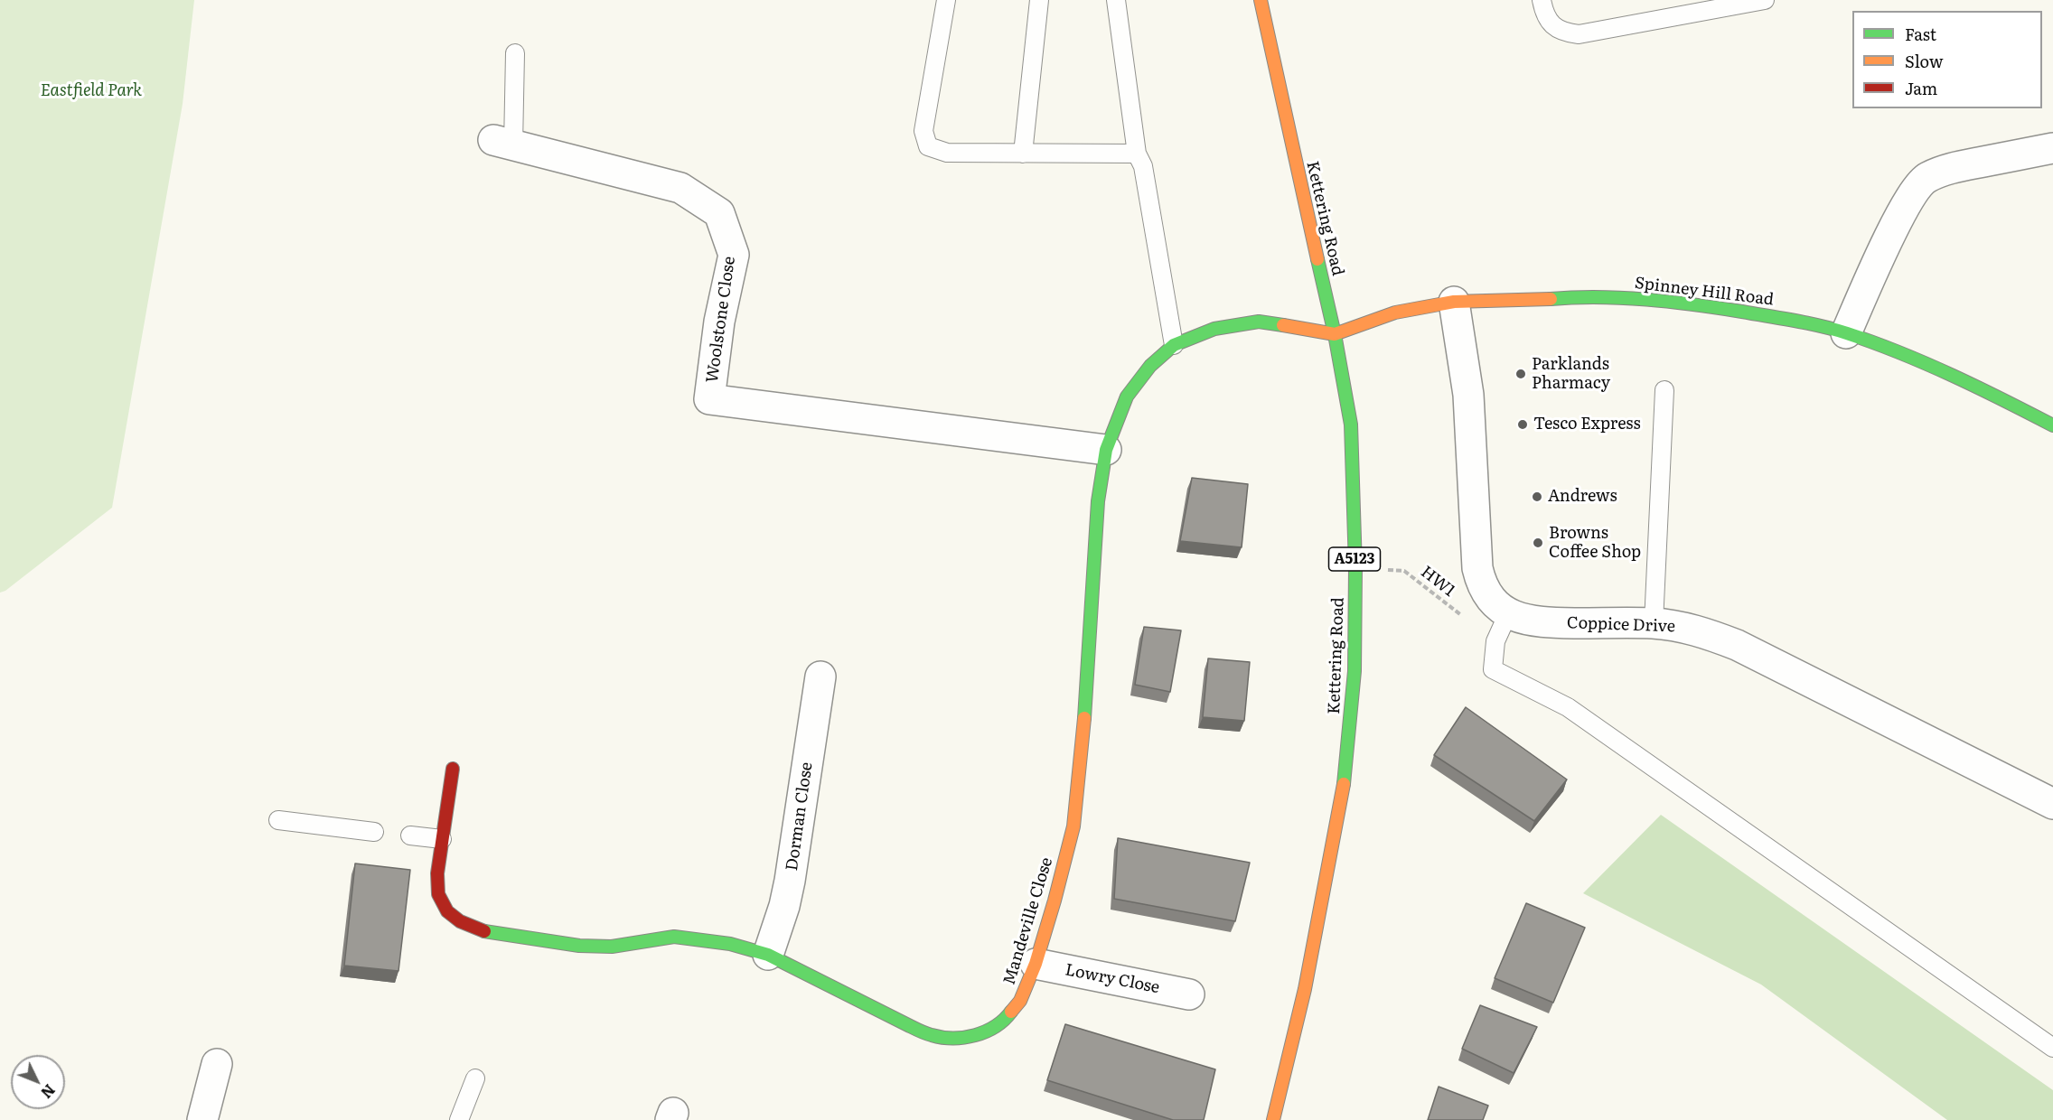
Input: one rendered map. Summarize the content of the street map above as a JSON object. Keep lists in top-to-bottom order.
{
  "streets": {
    "street": [
      "Kettering Road",
      "Spinney Hill Road",
      "Woolstone Close",
      "A5123",
      "Coppice Drive",
      "Dorman Close",
      "Mandeville Close",
      "Lowry Close"
    ],
    "path": ["HW1"]
  },
  "crossings": [
    ["Kettering Road", "Spinney Hill Road"],
    ["Kettering Road", "HW1"],
    ["Kettering Road", "Mandeville Close"],
    ["Spinney Hill Road", "Coppice Drive"],
    ["Spinney Hill Road", "Mandeville Close"],
    ["Woolstone Close", "Mandeville Close"],
    ["Dorman Close", "Mandeville Close"],
    ["Mandeville Close", "Lowry Close"]
  ],
  "parks": ["Eastfield Park"],
  "places": [
    "Parklands Pharmacy",
    "Tesco Express",
    "Andrews",
    "Browns Coffee Shop"
  ],
  "legend": ["Fast", "Slow", "Jam"],
  "north": "bottom right"
}
